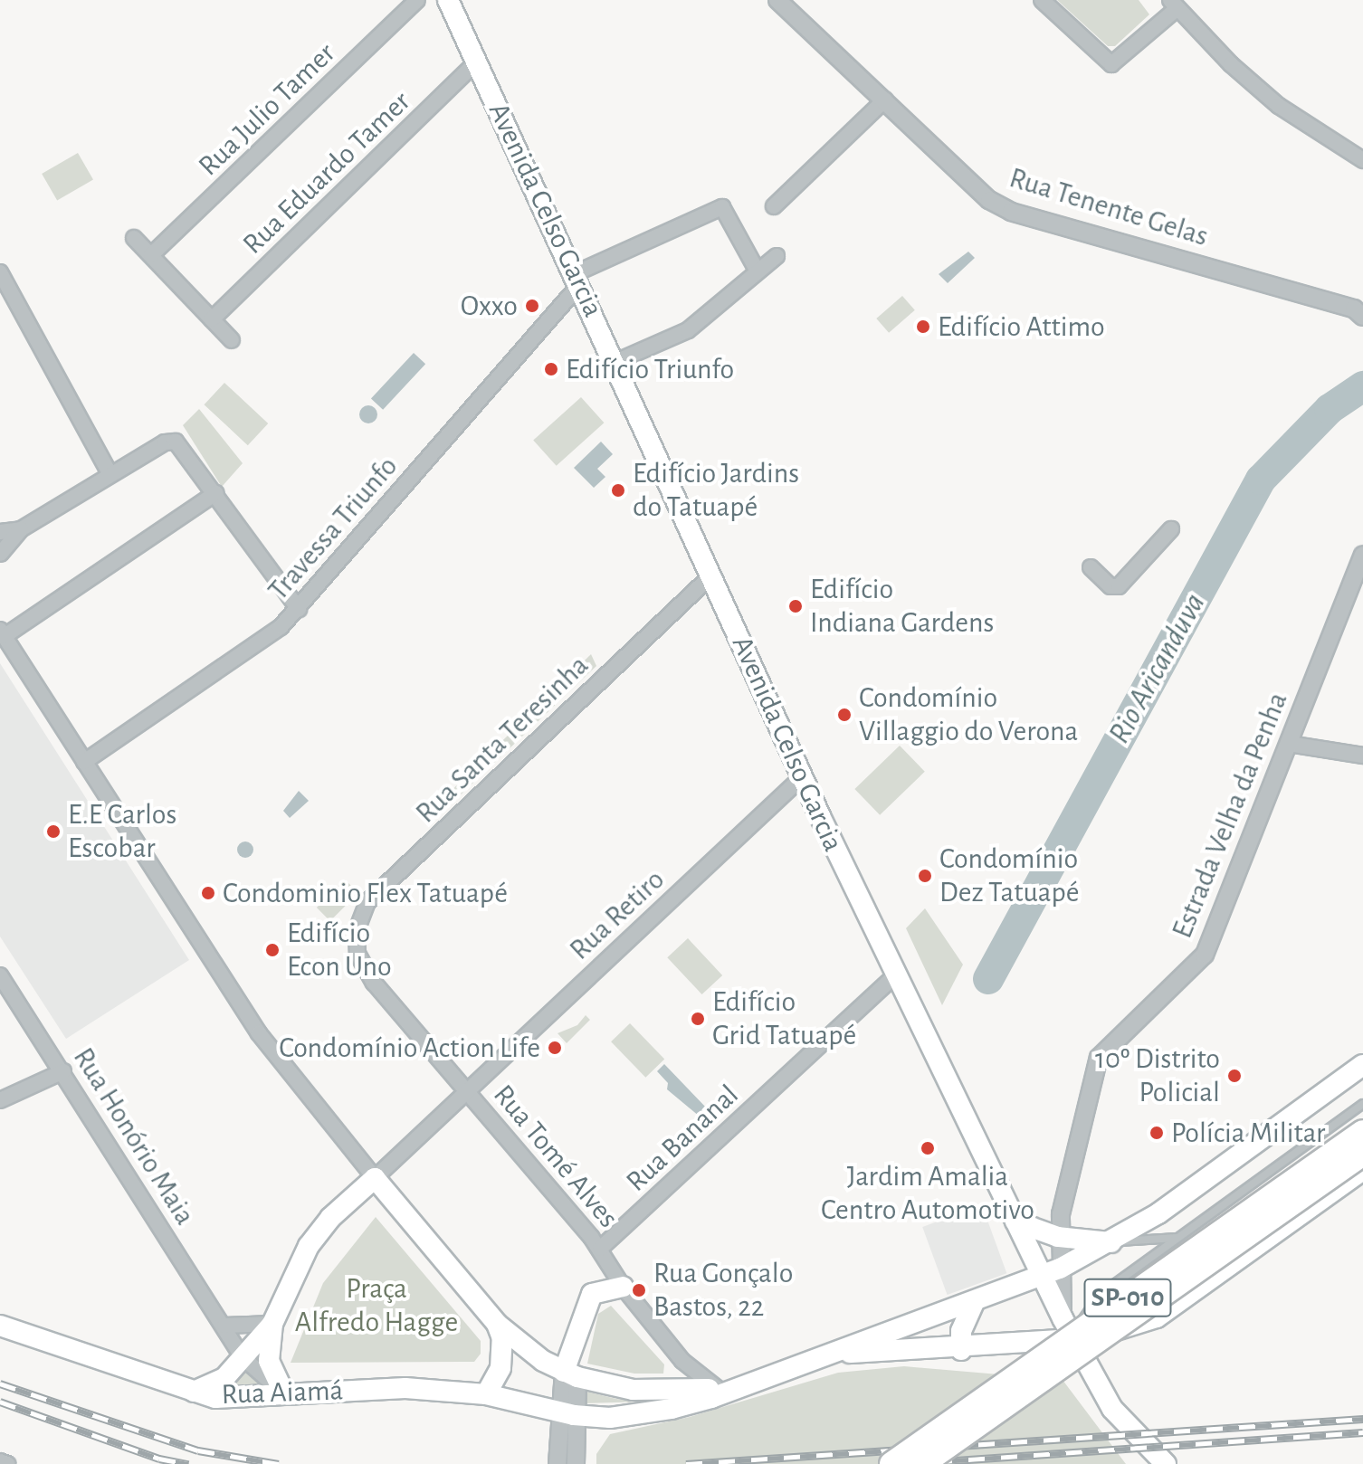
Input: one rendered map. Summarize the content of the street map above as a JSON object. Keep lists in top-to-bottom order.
{
  "streets": {
    "highway": ["SP-010"],
    "main road": ["Avenida Celso Garcia", "Rua Aiamá"],
    "street": [
      "Rua Julio Tamer",
      "Rua Eduardo Tamer",
      "Rua Tenente Gelas",
      "Travessa Triunfo",
      "Rua Santa Teresinha",
      "Estrada Velha da Penha",
      "Rua Retiro",
      "Rua Honório Maia",
      "Rua Bananal",
      "Rua Tomé Alves"
    ]
  },
  "crossings": [
    ["Rua Eduardo Tamer", "Avenida Celso Garcia"],
    ["Avenida Celso Garcia", "Travessa Triunfo"],
    ["Avenida Celso Garcia", "Rua Santa Teresinha"],
    ["Avenida Celso Garcia", "Estrada Velha da Penha"],
    ["Avenida Celso Garcia", "Rua Retiro"],
    ["Avenida Celso Garcia", "Rua Bananal"],
    ["Rua Santa Teresinha", "Rua Tomé Alves"],
    ["Rua Retiro", "Rua Tomé Alves"],
    ["Rua Honório Maia", "Rua Aiamá"],
    ["Rua Bananal", "Rua Tomé Alves"]
  ],
  "water": ["Rio Aricanduva"],
  "parks": ["Praça Alfredo Hagge"],
  "places": [
    "Oxxo",
    "Edifício Attimo",
    "Edifício Triunfo",
    "Edifício Jardins do Tatuapé",
    "Edifício Indiana Gardens",
    "Condomínio Villaggio do Verona",
    "E.E Carlos Escobar",
    "Condomínio Dez Tatuapé",
    "Condominio Flex Tatuapé",
    "Edifício Econ Uno",
    "Edifício Grid Tatuapé",
    "Condomínio Action Life",
    "10º Distrito Policial",
    "Polícia Militar",
    "Jardim Amalia Centro Automotivo",
    "Rua Gonçalo Bastos, 22"
  ]
}
